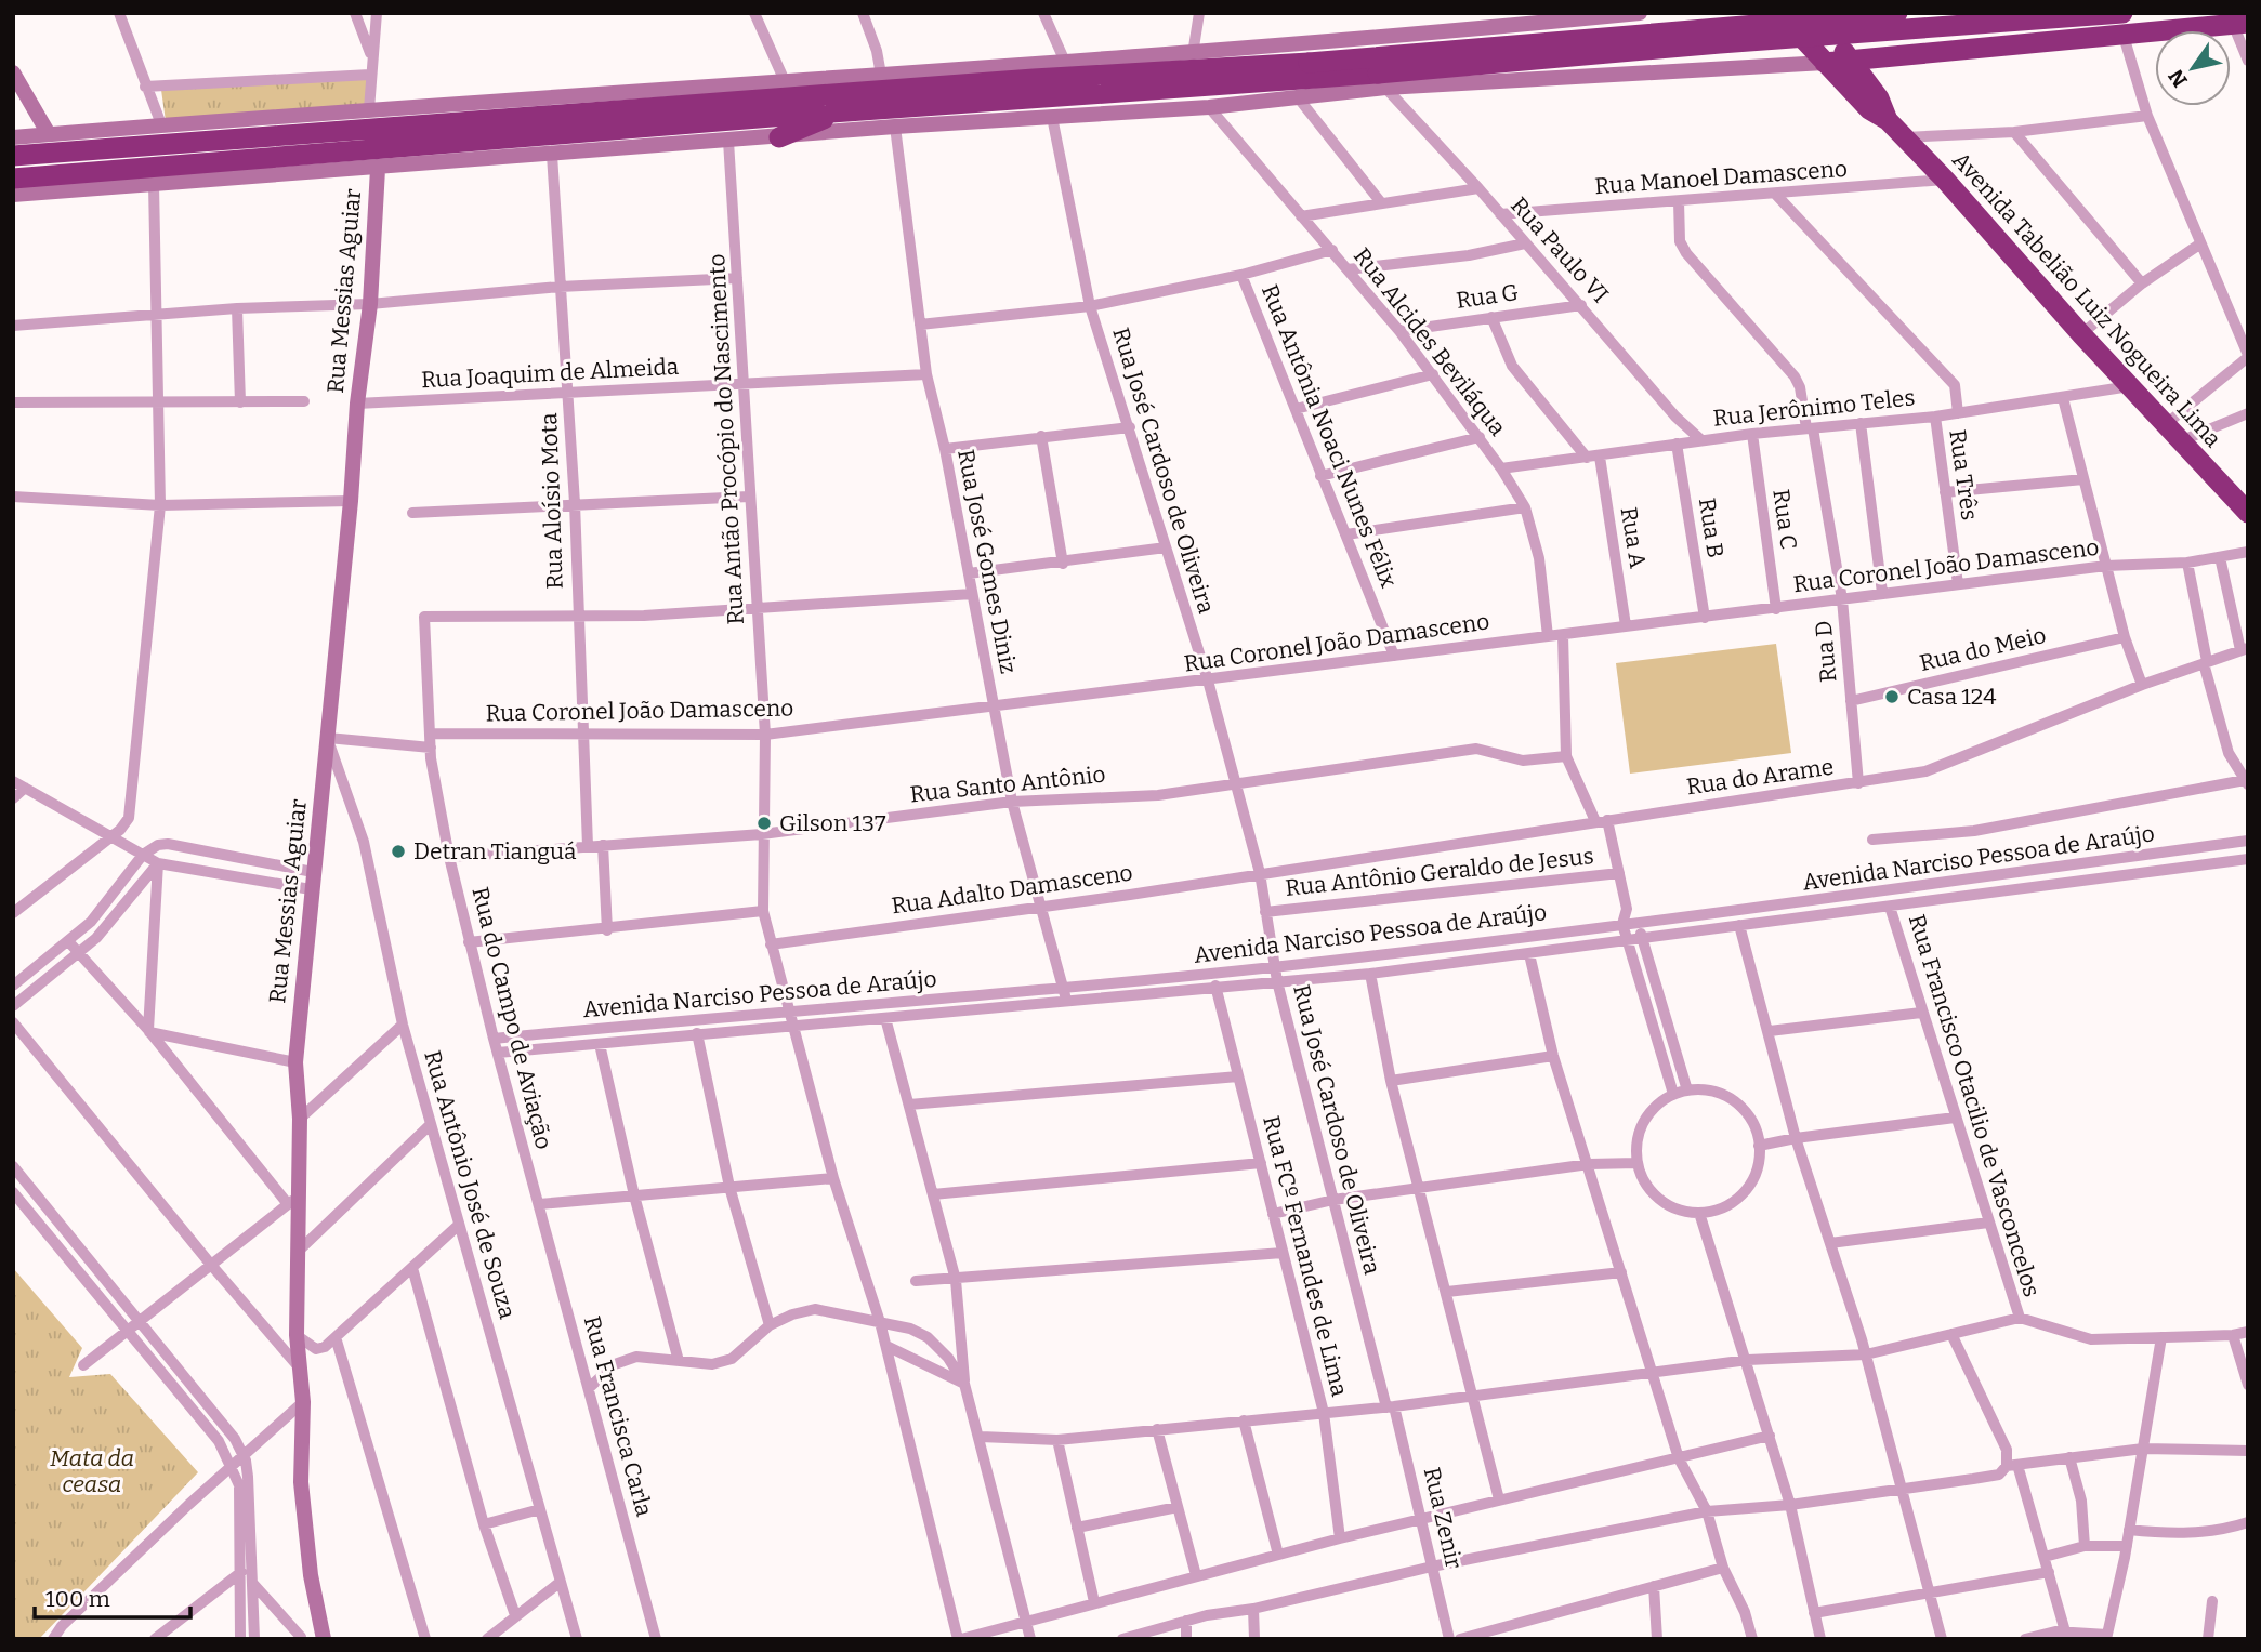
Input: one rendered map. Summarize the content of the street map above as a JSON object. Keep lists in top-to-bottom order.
{
  "streets": {
    "highway": ["Avenida Tabelião Luiz Nogueira Lima"],
    "main road": ["Rua Messias Aguiar"],
    "street": [
      "Rua Manoel Damasceno",
      "Rua Paulo VI",
      "Rua G",
      "Rua Alcides Beviláqua",
      "Rua Joaquim de Almeida",
      "Rua Jerônimo Teles",
      "Rua Antônia Noaci Nunes Félix",
      "Rua Antão Procópio do Nascimento",
      "Rua José Cardoso de Oliveira",
      "Rua Três",
      "Rua Aloísio Mota",
      "Rua C",
      "Rua B",
      "Rua A",
      "Rua José Gomes Diniz",
      "Rua Coronel João Damasceno",
      "Rua do Meio",
      "Rua D",
      "Rua do Arame",
      "Rua Santo Antônio",
      "Avenida Narciso Pessoa de Araújo",
      "Rua Antônio Geraldo de Jesus",
      "Rua Adalto Damasceno",
      "Rua do Campo de Aviação",
      "Rua Francisco Otacilio de Vasconcelos",
      "Rua Antônio José de Souza",
      "Rua FCº Fernandes de Lima",
      "Rua Francisca Carla",
      "Rua Zenir"
    ]
  },
  "crossings": [
    ["Rua Manoel Damasceno", "Rua Paulo VI"],
    ["Rua Manoel Damasceno", "Avenida Tabelião Luiz Nogueira Lima"],
    ["Rua Manoel Damasceno", "Rua D"],
    ["Rua Paulo VI", "Rua G"],
    ["Rua Paulo VI", "Rua Jerônimo Teles"],
    ["Rua Messias Aguiar", "Rua Joaquim de Almeida"],
    ["Rua Messias Aguiar", "Rua Antônio José de Souza"],
    ["Rua G", "Rua Alcides Beviláqua"],
    ["Avenida Tabelião Luiz Nogueira Lima", "Rua Jerônimo Teles"],
    ["Rua Alcides Beviláqua", "Rua Jerônimo Teles"],
    ["Rua Alcides Beviláqua", "Rua Coronel João Damasceno"],
    ["Rua Joaquim de Almeida", "Rua Antão Procópio do Nascimento"],
    ["Rua Joaquim de Almeida", "Rua Aloísio Mota"],
    ["Rua Joaquim de Almeida", "Rua José Gomes Diniz"],
    ["Rua Jerônimo Teles", "Rua Três"],
    ["Rua Jerônimo Teles", "Rua C"],
    ["Rua Jerônimo Teles", "Rua B"],
    ["Rua Jerônimo Teles", "Rua A"],
    ["Rua Jerônimo Teles", "Rua D"],
    ["Rua Antônia Noaci Nunes Félix", "Rua Coronel João Damasceno"],
    ["Rua Antão Procópio do Nascimento", "Rua Coronel João Damasceno"],
    ["Rua Antão Procópio do Nascimento", "Rua Santo Antônio"],
    ["Rua Antão Procópio do Nascimento", "Avenida Narciso Pessoa de Araújo"],
    ["Rua Antão Procópio do Nascimento", "Rua Adalto Damasceno"],
    ["Rua José Cardoso de Oliveira", "Rua Coronel João Damasceno"],
    ["Rua José Cardoso de Oliveira", "Rua do Arame"],
    ["Rua José Cardoso de Oliveira", "Rua Santo Antônio"],
    ["Rua José Cardoso de Oliveira", "Avenida Narciso Pessoa de Araújo"],
    ["Rua José Cardoso de Oliveira", "Rua Antônio Geraldo de Jesus"],
    ["Rua José Cardoso de Oliveira", "Rua Adalto Damasceno"],
    ["Rua José Cardoso de Oliveira", "Rua Zenir"],
    ["Rua Três", "Rua Coronel João Damasceno"],
    ["Rua Aloísio Mota", "Rua Coronel João Damasceno"],
    ["Rua Aloísio Mota", "Rua Santo Antônio"],
    ["Rua Aloísio Mota", "Rua do Campo de Aviação"],
    ["Rua C", "Rua Coronel João Damasceno"],
    ["Rua B", "Rua Coronel João Damasceno"],
    ["Rua A", "Rua Coronel João Damasceno"],
    ["Rua José Gomes Diniz", "Rua Coronel João Damasceno"],
    ["Rua José Gomes Diniz", "Rua Santo Antônio"],
    ["Rua José Gomes Diniz", "Avenida Narciso Pessoa de Araújo"],
    ["Rua José Gomes Diniz", "Rua Adalto Damasceno"],
    ["Rua Coronel João Damasceno", "Rua D"],
    ["Rua Coronel João Damasceno", "Rua do Campo de Aviação"],
    ["Rua do Meio", "Rua D"],
    ["Rua D", "Rua do Arame"],
    ["Rua do Arame", "Rua Adalto Damasceno"],
    ["Rua Santo Antônio", "Rua do Campo de Aviação"],
    ["Avenida Narciso Pessoa de Araújo", "Rua do Campo de Aviação"],
    ["Avenida Narciso Pessoa de Araújo", "Rua Francisco Otacilio de Vasconcelos"],
    ["Avenida Narciso Pessoa de Araújo", "Rua FCº Fernandes de Lima"],
    ["Rua do Campo de Aviação", "Rua Francisca Carla"]
  ],
  "parks": ["Mata da ceasa"],
  "places": ["Casa 124", "Gilson 137", "Detran Tianguá"],
  "scale_bar": "100 m",
  "north": "bottom left"
}
